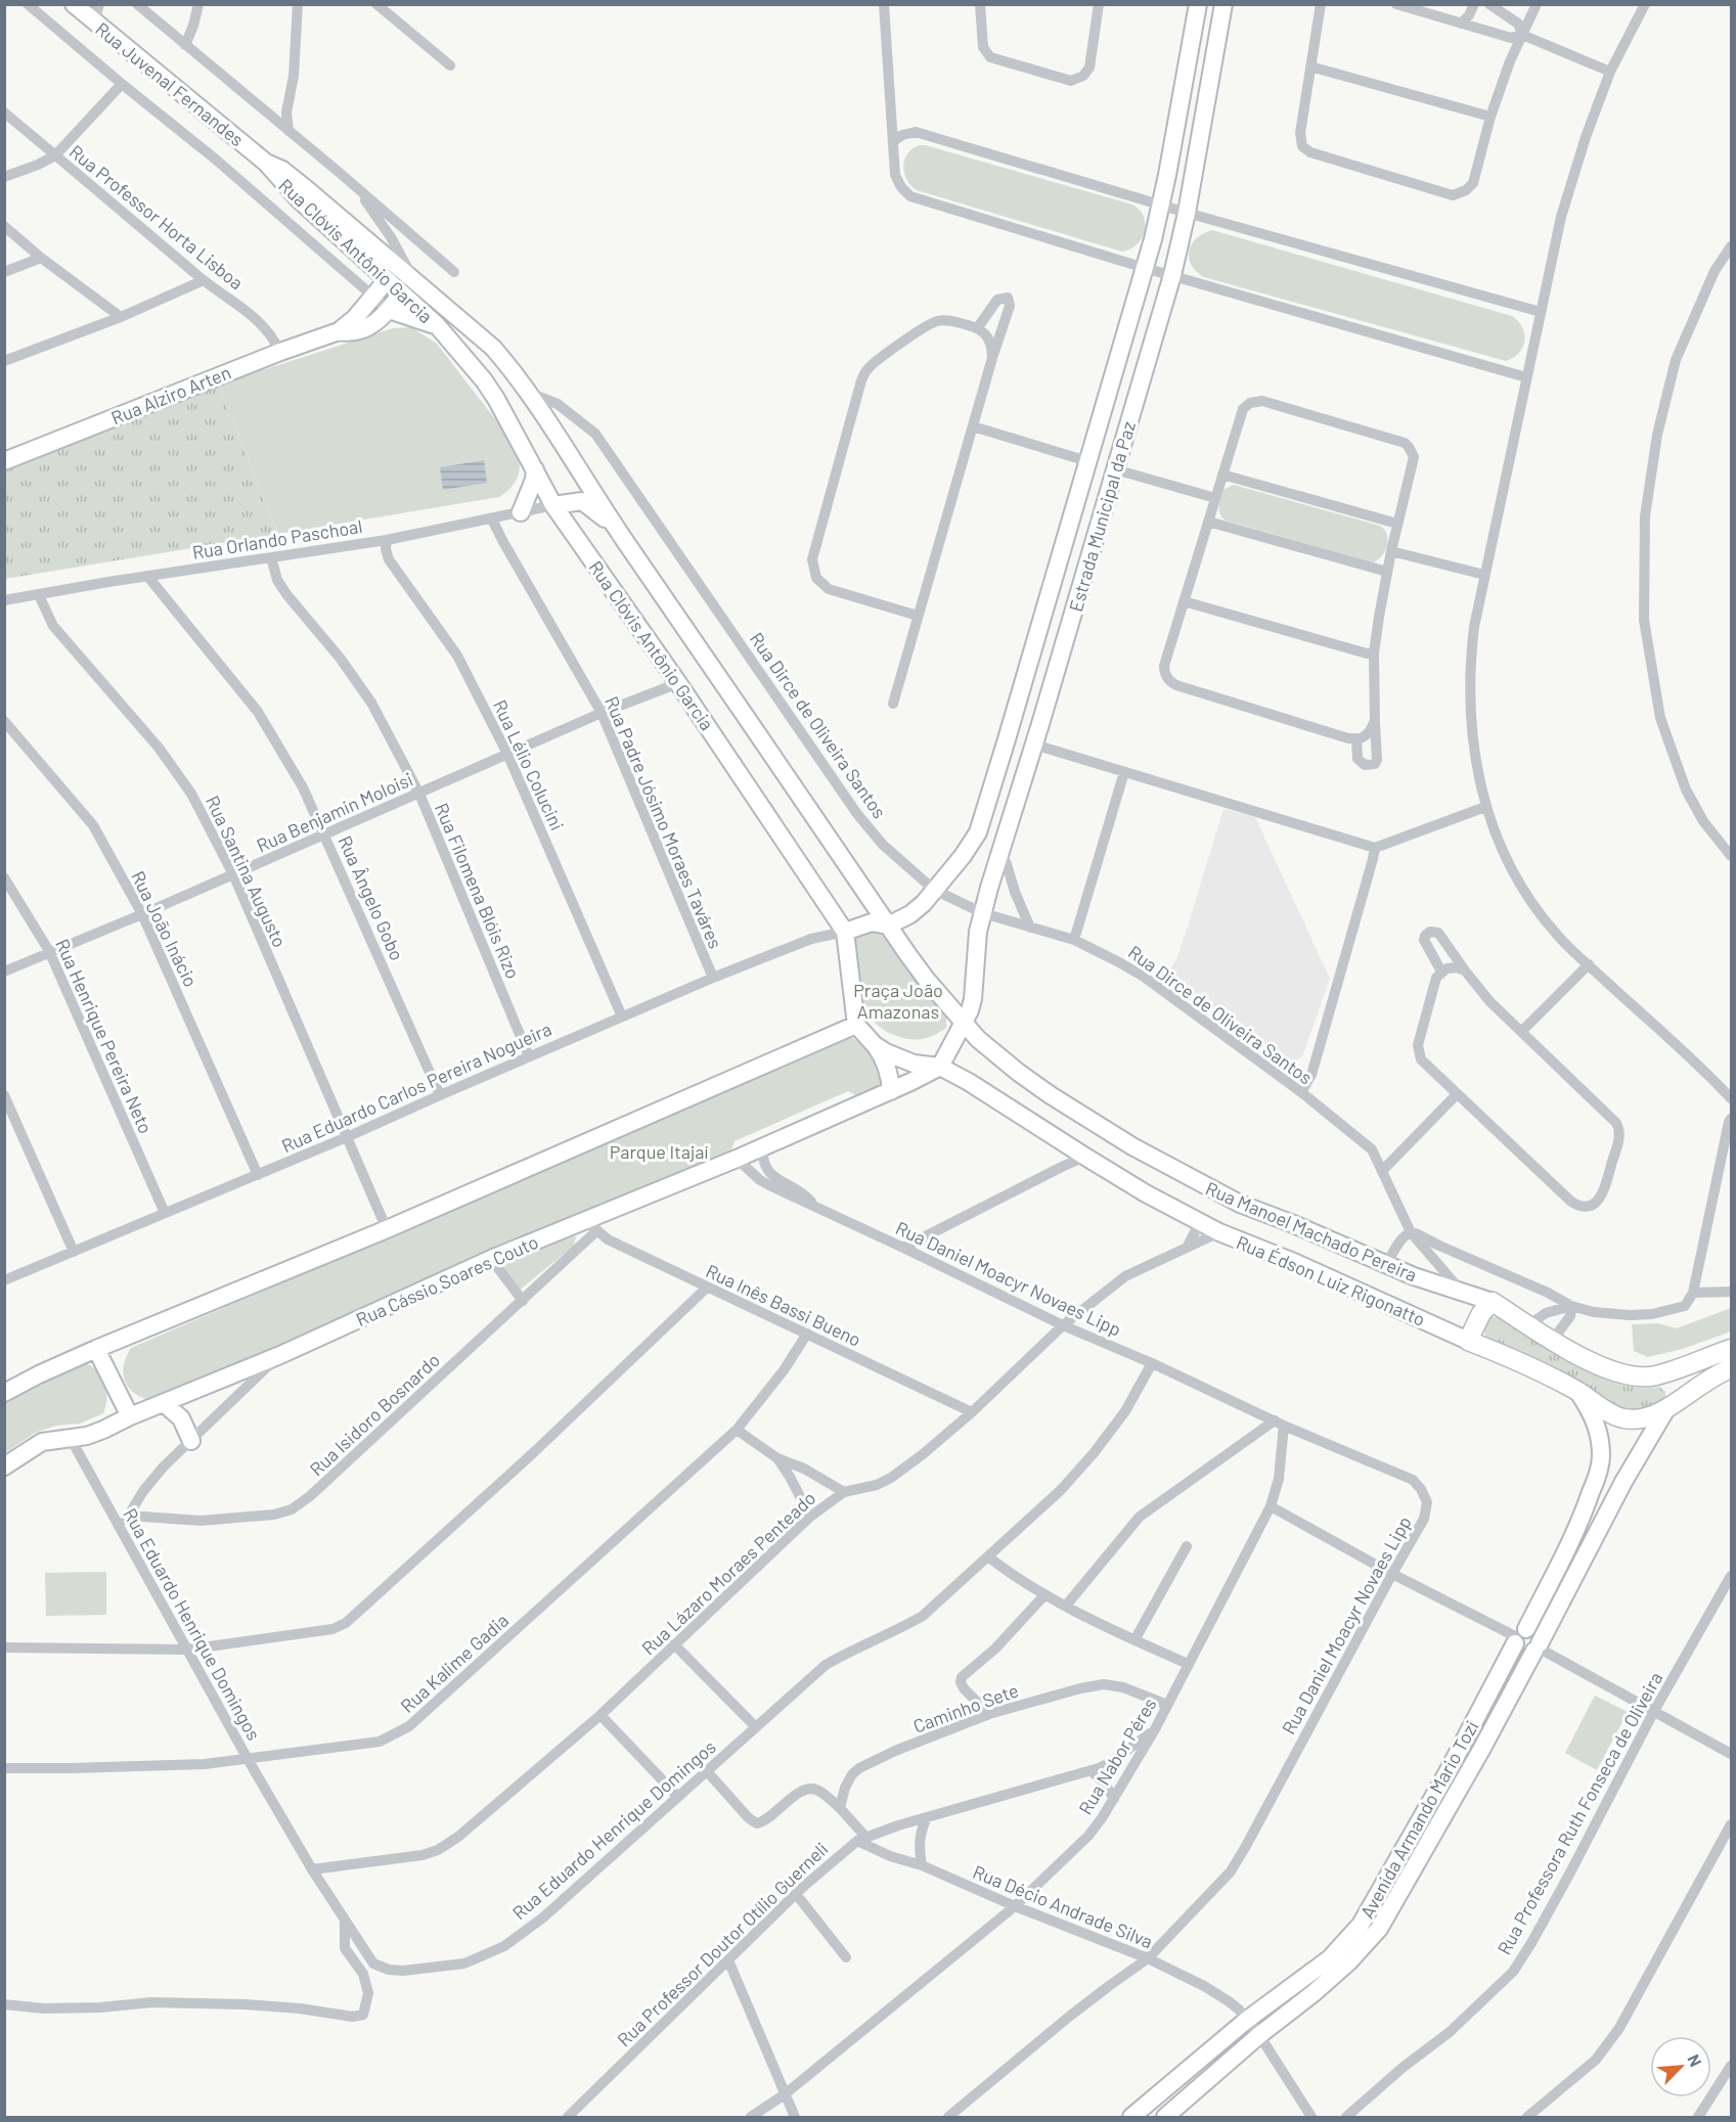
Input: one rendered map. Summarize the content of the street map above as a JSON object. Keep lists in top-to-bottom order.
{
  "streets": {
    "main road": ["Rua Manoel Machado Pereira", "Rua Édson Luiz Rigonatto"],
    "street": [
      "Rua Juvenal Fernandes",
      "Rua Professor Horta Lisboa",
      "Rua Clóvis Antônio Garcia",
      "Rua Alziro Arten",
      "Estrada Municipal da Paz",
      "Rua Orlando Paschoal",
      "Rua Dirce de Oliveira Santos",
      "Rua Lélio Colucini",
      "Rua Benjamin Moloisi",
      "Rua Padre Jósimo Moraes Taváres",
      "Rua Santina Augusto",
      "Rua Filomena Blóis Rizo",
      "Rua Ângelo Gobo",
      "Rua João Inácio",
      "Rua Henrique Pereira Neto",
      "Rua Eduardo Carlos Pereira Nogueira",
      "Rua Daniel Moacyr Novaes Lipp",
      "Rua Cássio Soares Couto",
      "Rua Inês Bassi Bueno",
      "Rua Isidoro Bosnardo",
      "Rua Lázaro Moraes Penteado",
      "Rua Eduardo Henrique Domingos",
      "Rua Kalime Gadia",
      "Caminho Sete",
      "Rua Nabor Péres",
      "Rua Professora Ruth Fonseca de Oliveira",
      "Avenida Armando Mario Tozi",
      "Rua Décio Andrade Silva",
      "Rua Professor Doutor Otílio Guerneli"
    ]
  },
  "crossings": [
    ["Rua Juvenal Fernandes", "Rua Clóvis Antônio Garcia"],
    ["Rua Juvenal Fernandes", "Rua Alziro Arten"],
    ["Rua Professor Horta Lisboa", "Rua Alziro Arten"],
    ["Rua Clóvis Antônio Garcia", "Rua Alziro Arten"],
    ["Rua Clóvis Antônio Garcia", "Estrada Municipal da Paz"],
    ["Rua Clóvis Antônio Garcia", "Rua Orlando Paschoal"],
    ["Rua Clóvis Antônio Garcia", "Rua Dirce de Oliveira Santos"],
    ["Rua Clóvis Antônio Garcia", "Rua Benjamin Moloisi"],
    ["Rua Clóvis Antônio Garcia", "Rua Eduardo Carlos Pereira Nogueira"],
    ["Rua Clóvis Antônio Garcia", "Rua Manoel Machado Pereira"],
    ["Estrada Municipal da Paz", "Rua Dirce de Oliveira Santos"],
    ["Estrada Municipal da Paz", "Rua Manoel Machado Pereira"],
    ["Estrada Municipal da Paz", "Rua Cássio Soares Couto"],
    ["Estrada Municipal da Paz", "Rua Édson Luiz Rigonatto"],
    ["Rua Orlando Paschoal", "Rua Lélio Colucini"],
    ["Rua Orlando Paschoal", "Rua Padre Jósimo Moraes Taváres"],
    ["Rua Orlando Paschoal", "Rua Santina Augusto"],
    ["Rua Orlando Paschoal", "Rua Filomena Blóis Rizo"],
    ["Rua Orlando Paschoal", "Rua Ângelo Gobo"],
    ["Rua Dirce de Oliveira Santos", "Rua Manoel Machado Pereira"],
    ["Rua Lélio Colucini", "Rua Benjamin Moloisi"],
    ["Rua Lélio Colucini", "Rua Eduardo Carlos Pereira Nogueira"],
    ["Rua Benjamin Moloisi", "Rua Padre Jósimo Moraes Taváres"],
    ["Rua Benjamin Moloisi", "Rua Santina Augusto"],
    ["Rua Benjamin Moloisi", "Rua Filomena Blóis Rizo"],
    ["Rua Benjamin Moloisi", "Rua Ângelo Gobo"],
    ["Rua Benjamin Moloisi", "Rua João Inácio"],
    ["Rua Benjamin Moloisi", "Rua Henrique Pereira Neto"],
    ["Rua Padre Jósimo Moraes Taváres", "Rua Eduardo Carlos Pereira Nogueira"],
    ["Rua Santina Augusto", "Rua Eduardo Carlos Pereira Nogueira"],
    ["Rua Filomena Blóis Rizo", "Rua Eduardo Carlos Pereira Nogueira"],
    ["Rua Ângelo Gobo", "Rua Eduardo Carlos Pereira Nogueira"],
    ["Rua João Inácio", "Rua Eduardo Carlos Pereira Nogueira"],
    ["Rua Henrique Pereira Neto", "Rua Eduardo Carlos Pereira Nogueira"],
    ["Rua Daniel Moacyr Novaes Lipp", "Rua Cássio Soares Couto"],
    ["Rua Daniel Moacyr Novaes Lipp", "Rua Lázaro Moraes Penteado"],
    ["Rua Daniel Moacyr Novaes Lipp", "Rua Eduardo Henrique Domingos"],
    ["Rua Daniel Moacyr Novaes Lipp", "Rua Nabor Péres"],
    ["Rua Daniel Moacyr Novaes Lipp", "Rua Décio Andrade Silva"],
    ["Rua Cássio Soares Couto", "Rua Édson Luiz Rigonatto"],
    ["Rua Cássio Soares Couto", "Rua Inês Bassi Bueno"],
    ["Rua Cássio Soares Couto", "Rua Isidoro Bosnardo"],
    ["Rua Cássio Soares Couto", "Rua Eduardo Henrique Domingos"],
    ["Rua Édson Luiz Rigonatto", "Rua Lázaro Moraes Penteado"],
    ["Rua Édson Luiz Rigonatto", "Avenida Armando Mario Tozi"],
    ["Rua Inês Bassi Bueno", "Rua Isidoro Bosnardo"],
    ["Rua Inês Bassi Bueno", "Rua Lázaro Moraes Penteado"],
    ["Rua Inês Bassi Bueno", "Rua Kalime Gadia"],
    ["Rua Lázaro Moraes Penteado", "Rua Eduardo Henrique Domingos"],
    ["Rua Eduardo Henrique Domingos", "Rua Kalime Gadia"],
    ["Caminho Sete", "Rua Nabor Péres"],
    ["Rua Nabor Péres", "Rua Décio Andrade Silva"],
    ["Rua Nabor Péres", "Rua Professor Doutor Otílio Guerneli"],
    ["Avenida Armando Mario Tozi", "Rua Décio Andrade Silva"],
    ["Rua Décio Andrade Silva", "Rua Professor Doutor Otílio Guerneli"]
  ],
  "parks": ["Praça João Amazonas", "Parque Itajaí"],
  "north": "top right"
}
